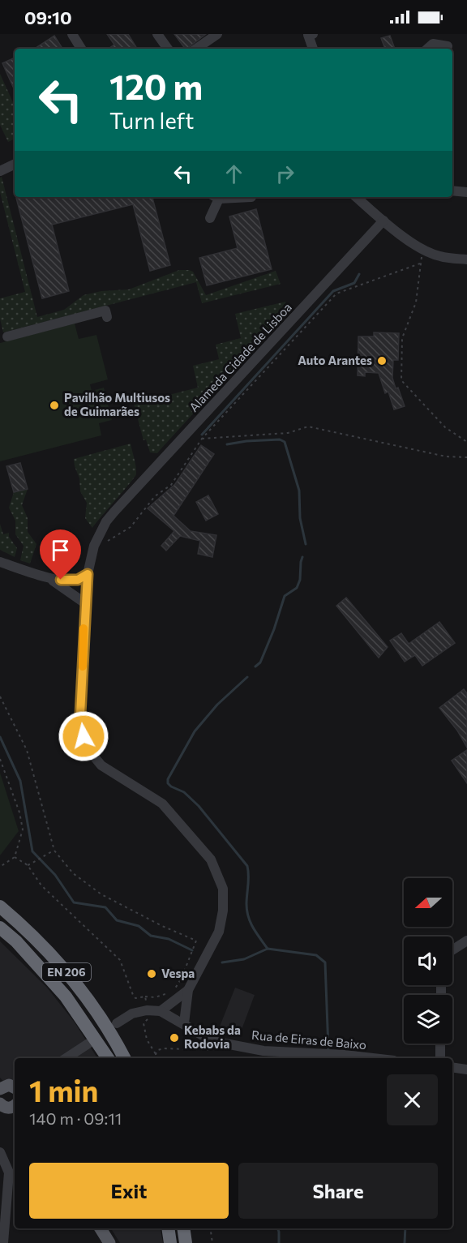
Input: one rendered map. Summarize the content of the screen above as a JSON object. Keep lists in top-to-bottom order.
{
  "streets": {
    "highway": ["EN 206"],
    "street": ["Alameda Cidade de Lisboa", "Rua de Eiras de Baixo"]
  },
  "crossings": [
    ["Alameda Cidade de Lisboa", "Rua de Eiras de Baixo"]
  ],
  "places": [
    "Auto Arantes",
    "Pavilhão Multiusos de Guimarães",
    "Vespa",
    "Kebabs da Rodovia"
  ],
  "north": "left",
  "page": {
    "status": "09:10",
    "turn": ["120 m", "Turn left"],
    "heading": ["1 min", "140 m · 09:11"],
    "buttons": ["Exit", "Share"]
  }
}
